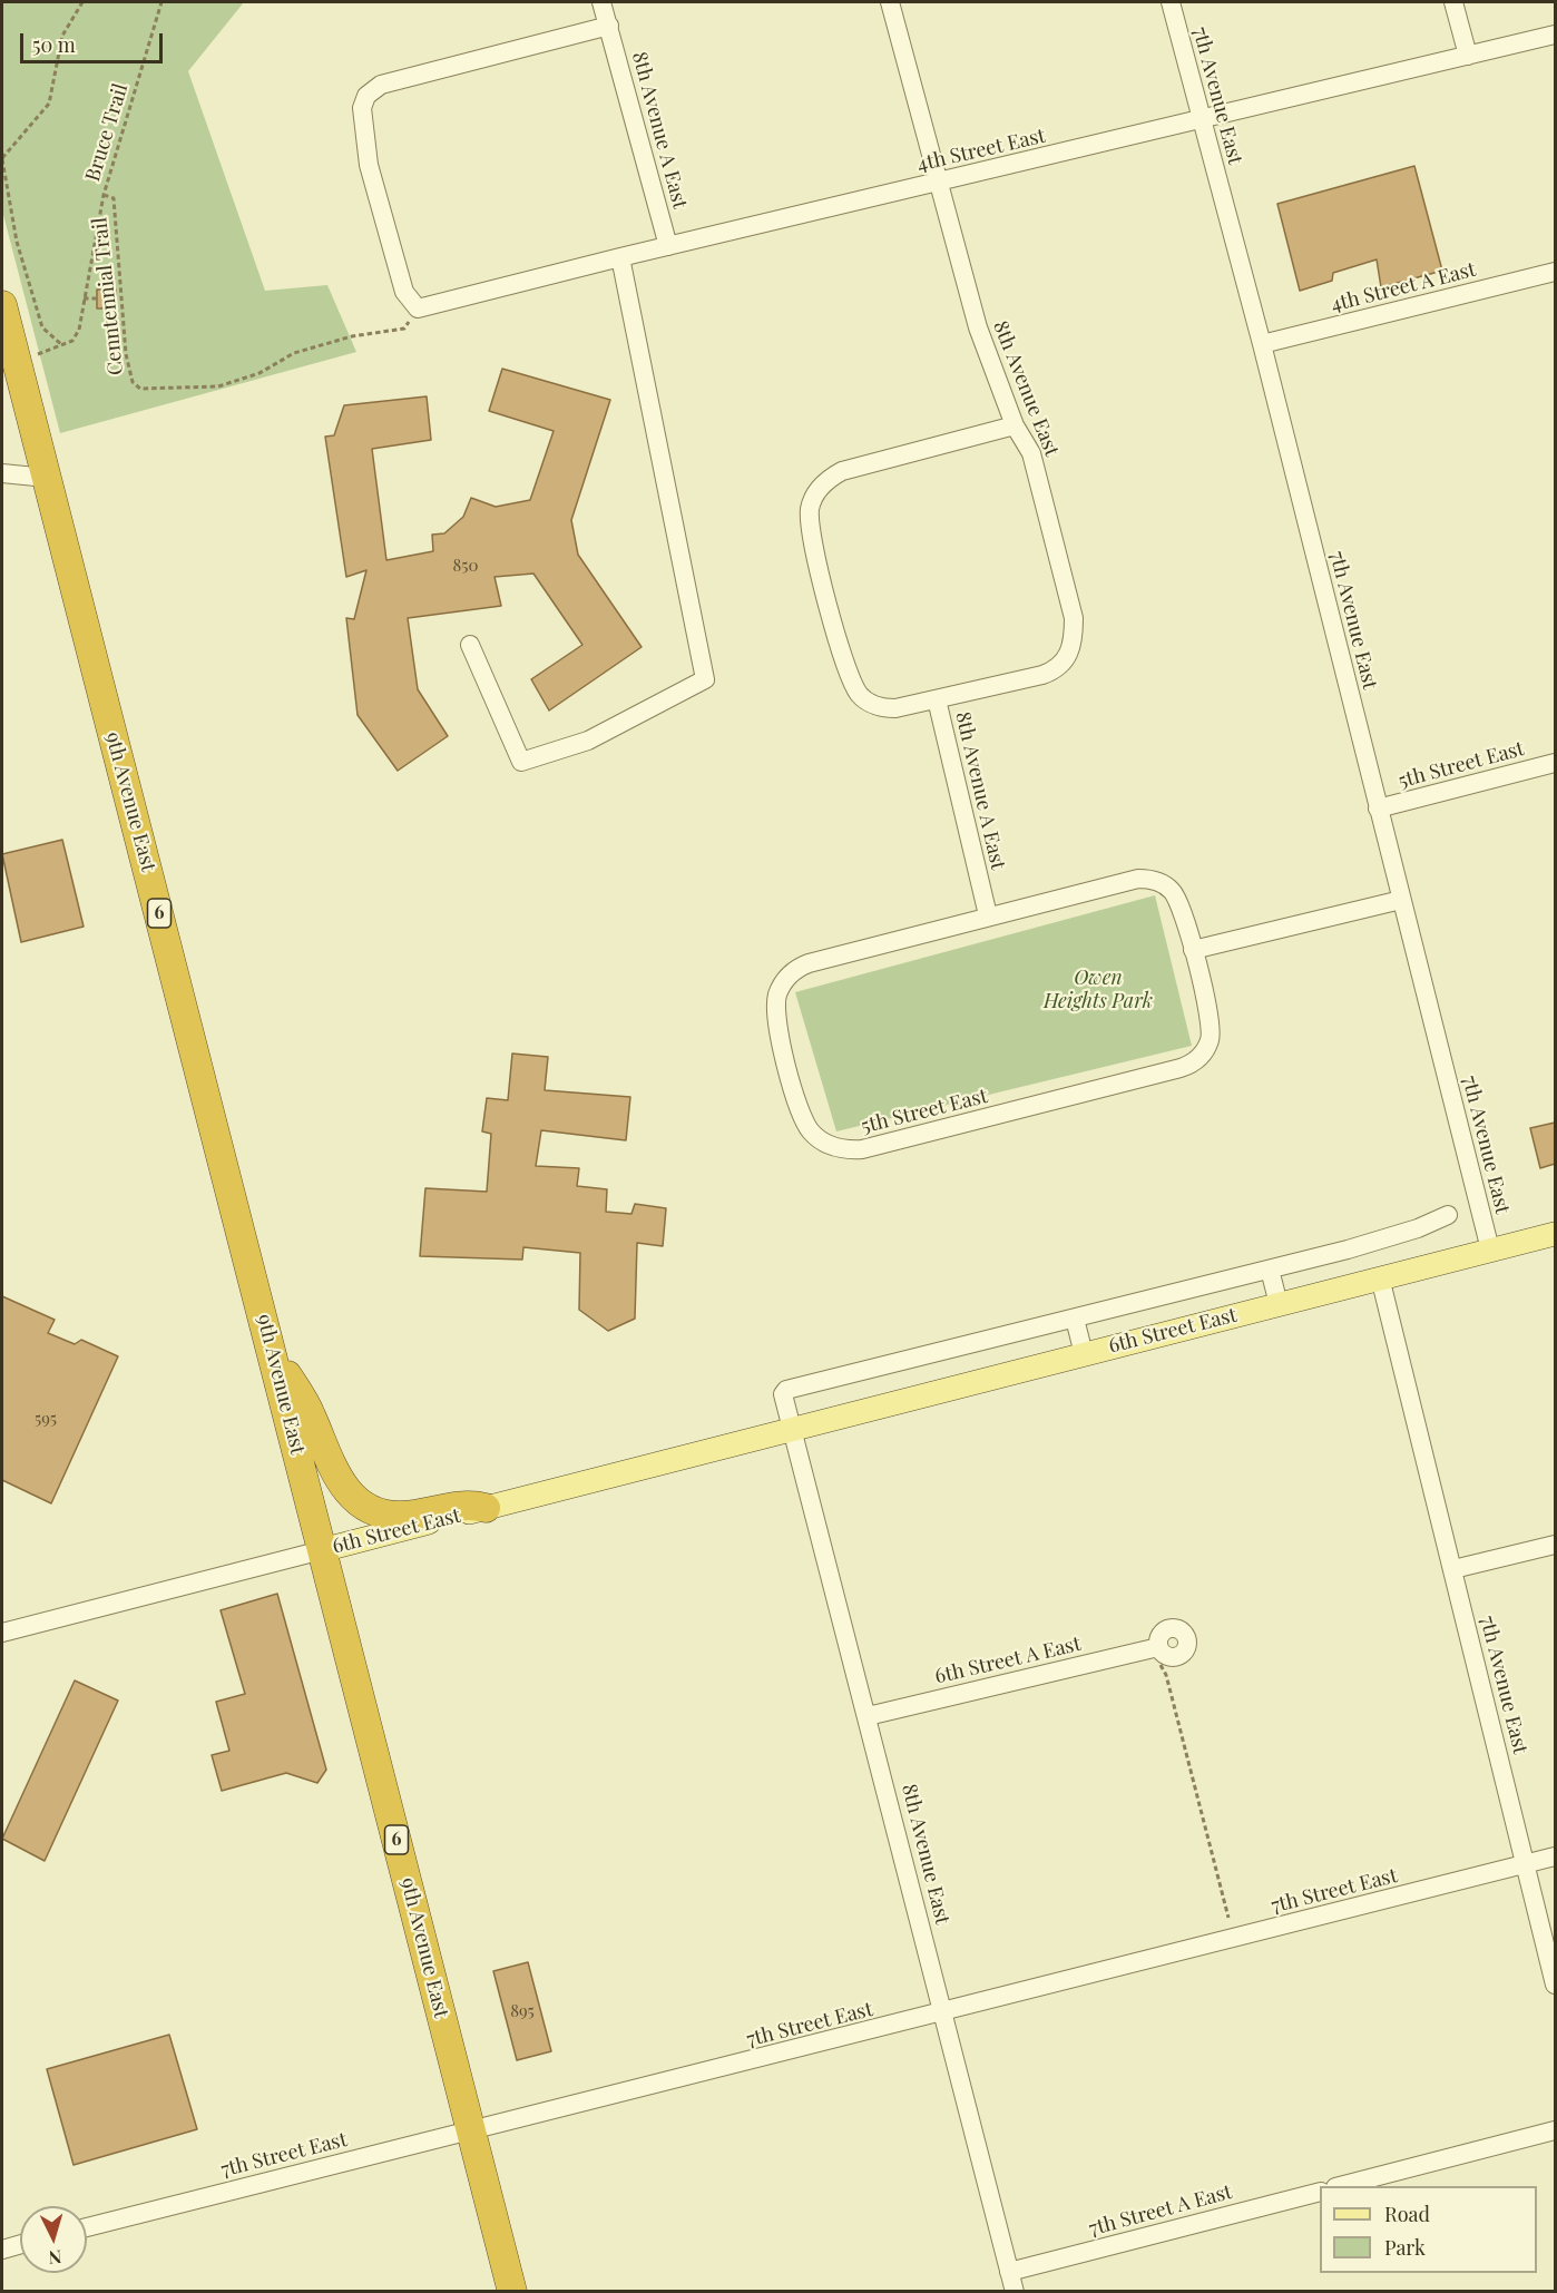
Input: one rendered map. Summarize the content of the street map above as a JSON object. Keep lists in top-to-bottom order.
{
  "streets": {
    "highway": ["9th Avenue East", "6"],
    "main road": ["6th Street East"],
    "street": [
      "7th Avenue East",
      "8th Avenue A East",
      "4th Street East",
      "4th Street A East",
      "8th Avenue East",
      "5th Street East",
      "6th Street A East",
      "7th Street East",
      "7th Street A East"
    ],
    "path": ["Bruce Trail", "Cenntennial Trail"]
  },
  "crossings": [
    ["7th Avenue East", "4th Street East"],
    ["7th Avenue East", "4th Street A East"],
    ["7th Avenue East", "5th Street East"],
    ["7th Avenue East", "6th Street East"],
    ["7th Avenue East", "7th Street East"],
    ["8th Avenue A East", "4th Street East"],
    ["8th Avenue A East", "8th Avenue East"],
    ["8th Avenue A East", "5th Street East"],
    ["Bruce Trail", "Cenntennial Trail"],
    ["4th Street East", "Cenntennial Trail"],
    ["4th Street East", "8th Avenue East"],
    ["8th Avenue East", "6th Street East"],
    ["8th Avenue East", "6th Street A East"],
    ["8th Avenue East", "7th Street East"],
    ["8th Avenue East", "7th Street A East"],
    ["9th Avenue East", "6"],
    ["9th Avenue East", "6th Street East"],
    ["9th Avenue East", "7th Street East"]
  ],
  "parks": ["Owen Heights Park"],
  "house_numbers": ["850", "595", "895"],
  "legend": ["Road", "Park"],
  "scale_bar": "50 m",
  "north": "bottom"
}
